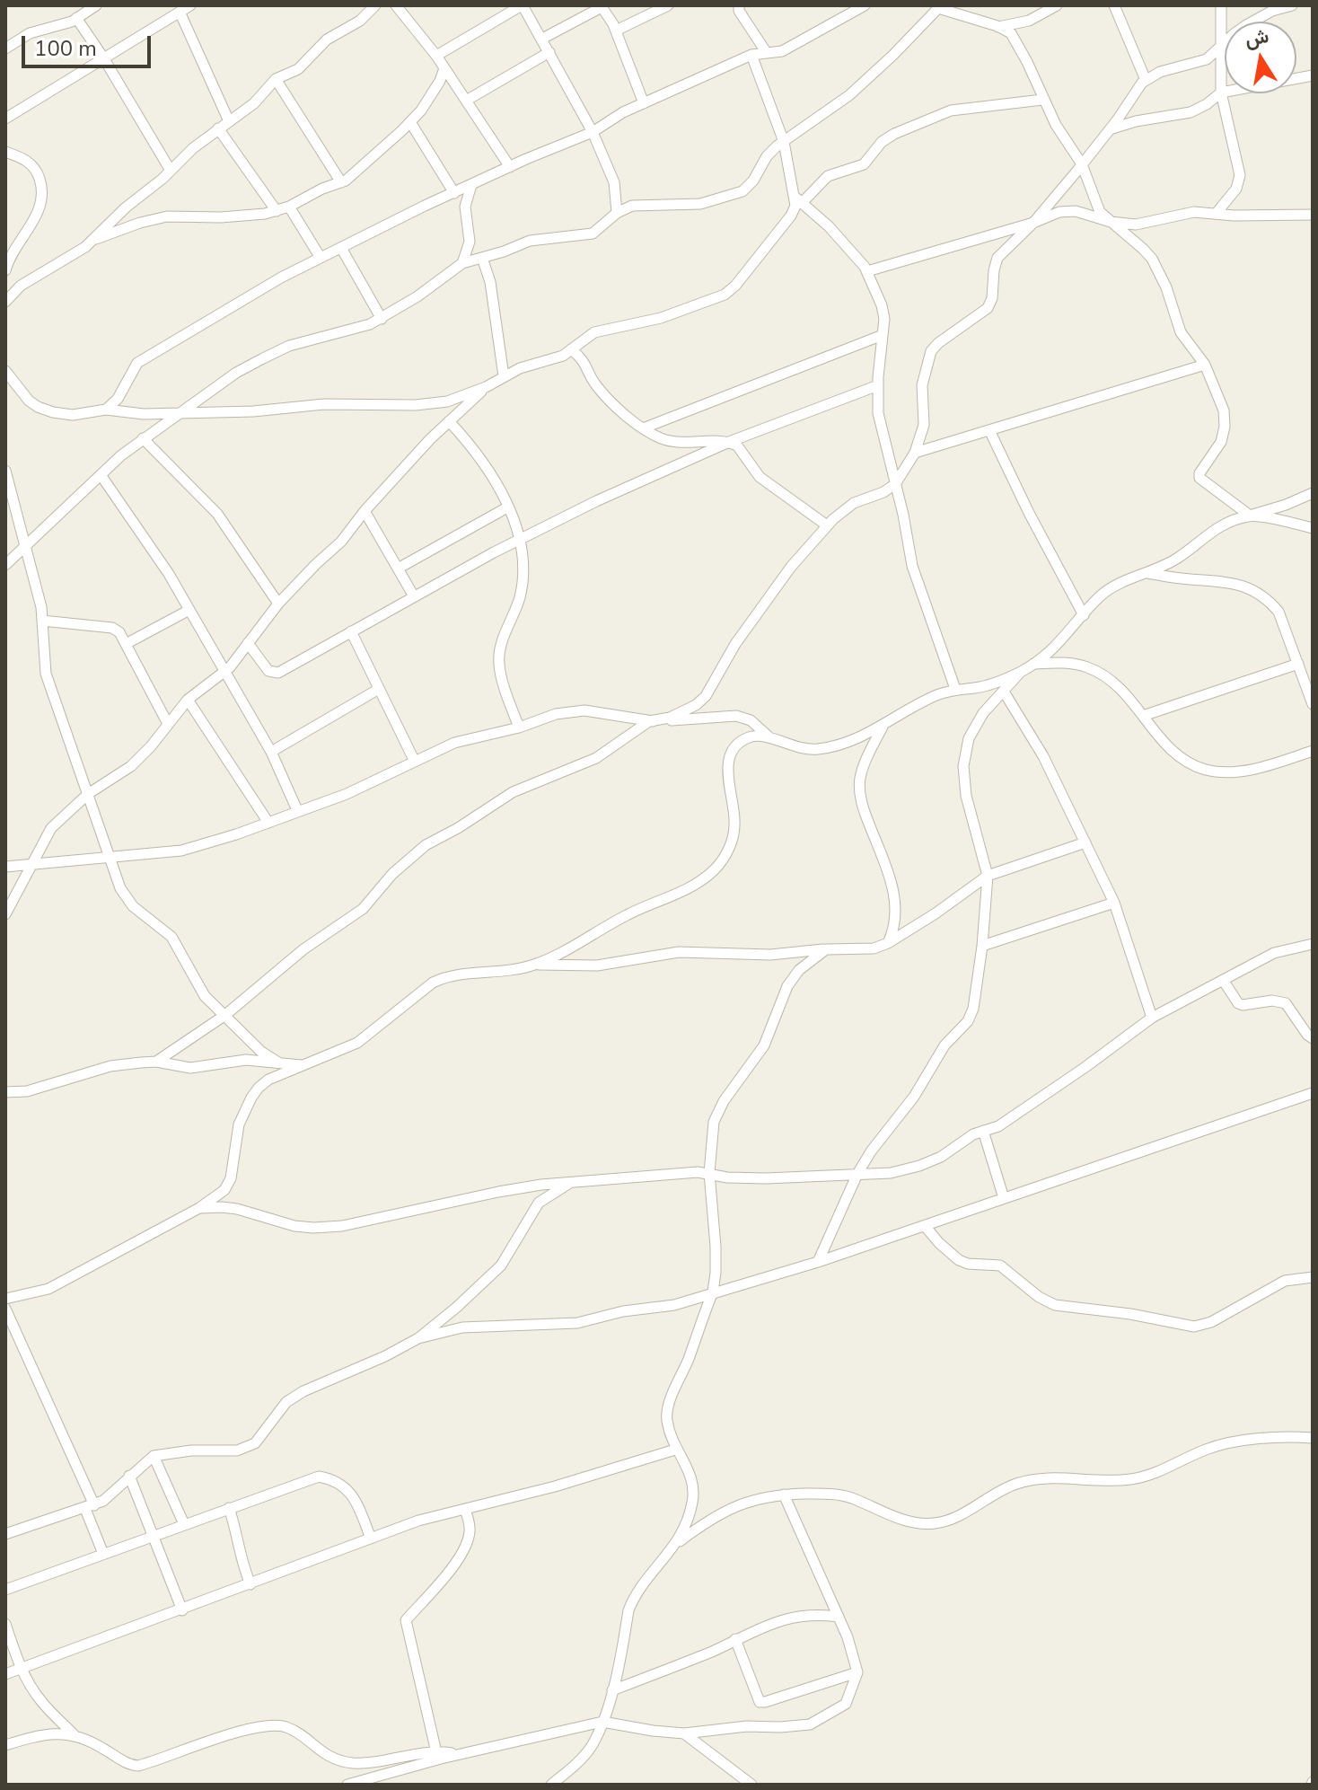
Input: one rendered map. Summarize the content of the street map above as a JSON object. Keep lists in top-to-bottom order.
{
  "scale_bar": "100 m",
  "north": "top"
}
